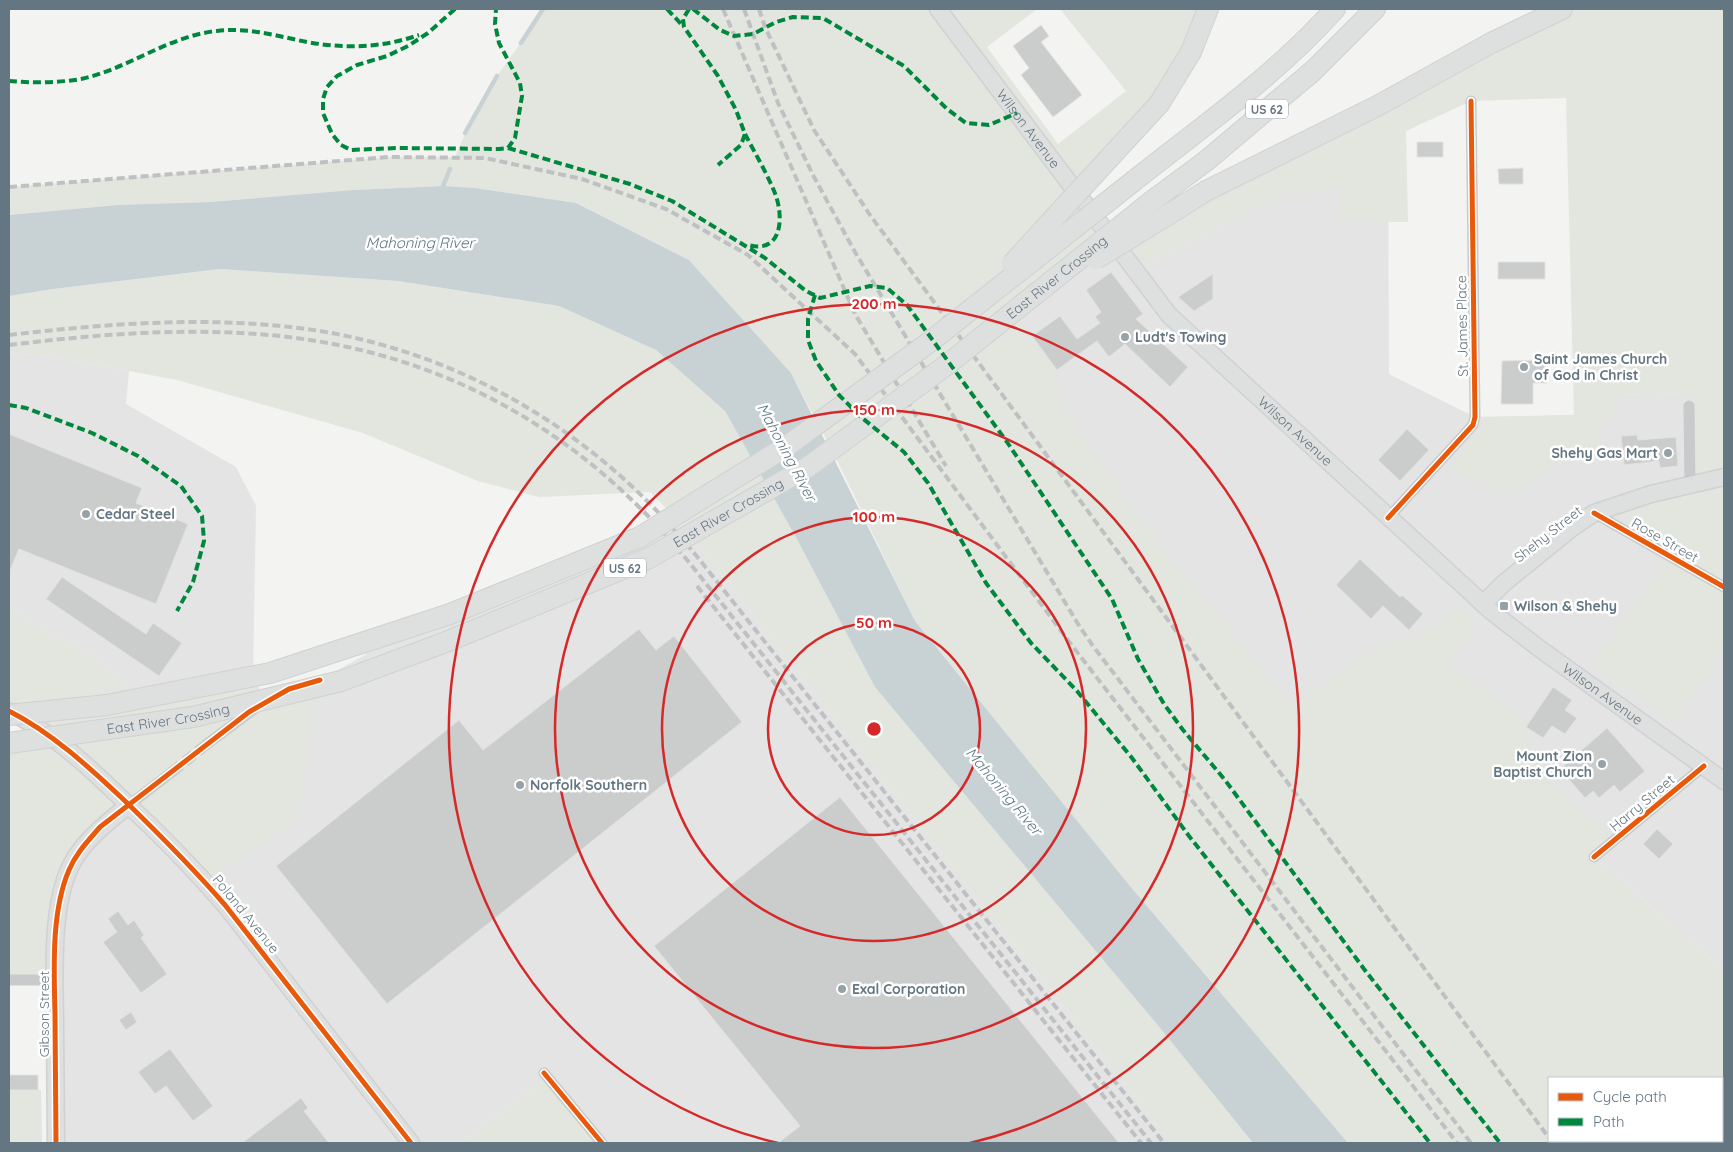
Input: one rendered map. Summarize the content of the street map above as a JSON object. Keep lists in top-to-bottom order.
{
  "streets": {
    "highway": ["US 62", "East River Crossing"],
    "main road": [
      "Wilson Avenue",
      "Shehy Street",
      "Poland Avenue",
      "Gibson Street"
    ],
    "street": ["St. James Place", "Rose Street", "Harry Street"]
  },
  "crossings": [
    ["Wilson Avenue", "St. James Place"],
    ["Wilson Avenue", "Shehy Street"],
    ["Wilson Avenue", "Harry Street"],
    ["Shehy Street", "Rose Street"],
    ["Poland Avenue", "Gibson Street"]
  ],
  "water": ["Mahoning River"],
  "places": {
    "other": [
      "Ludt's Towing",
      "Saint James Church of God in Christ",
      "Shehy Gas Mart",
      "Cedar Steel",
      "Mount Zion Baptist Church",
      "Norfolk Southern",
      "Exal Corporation"
    ],
    "transit": ["Wilson & Shehy"]
  },
  "legend": ["Cycle path", "Path"],
  "rings": [
    "200 m",
    "150 m",
    "100 m",
    "50 m"
  ]
}
